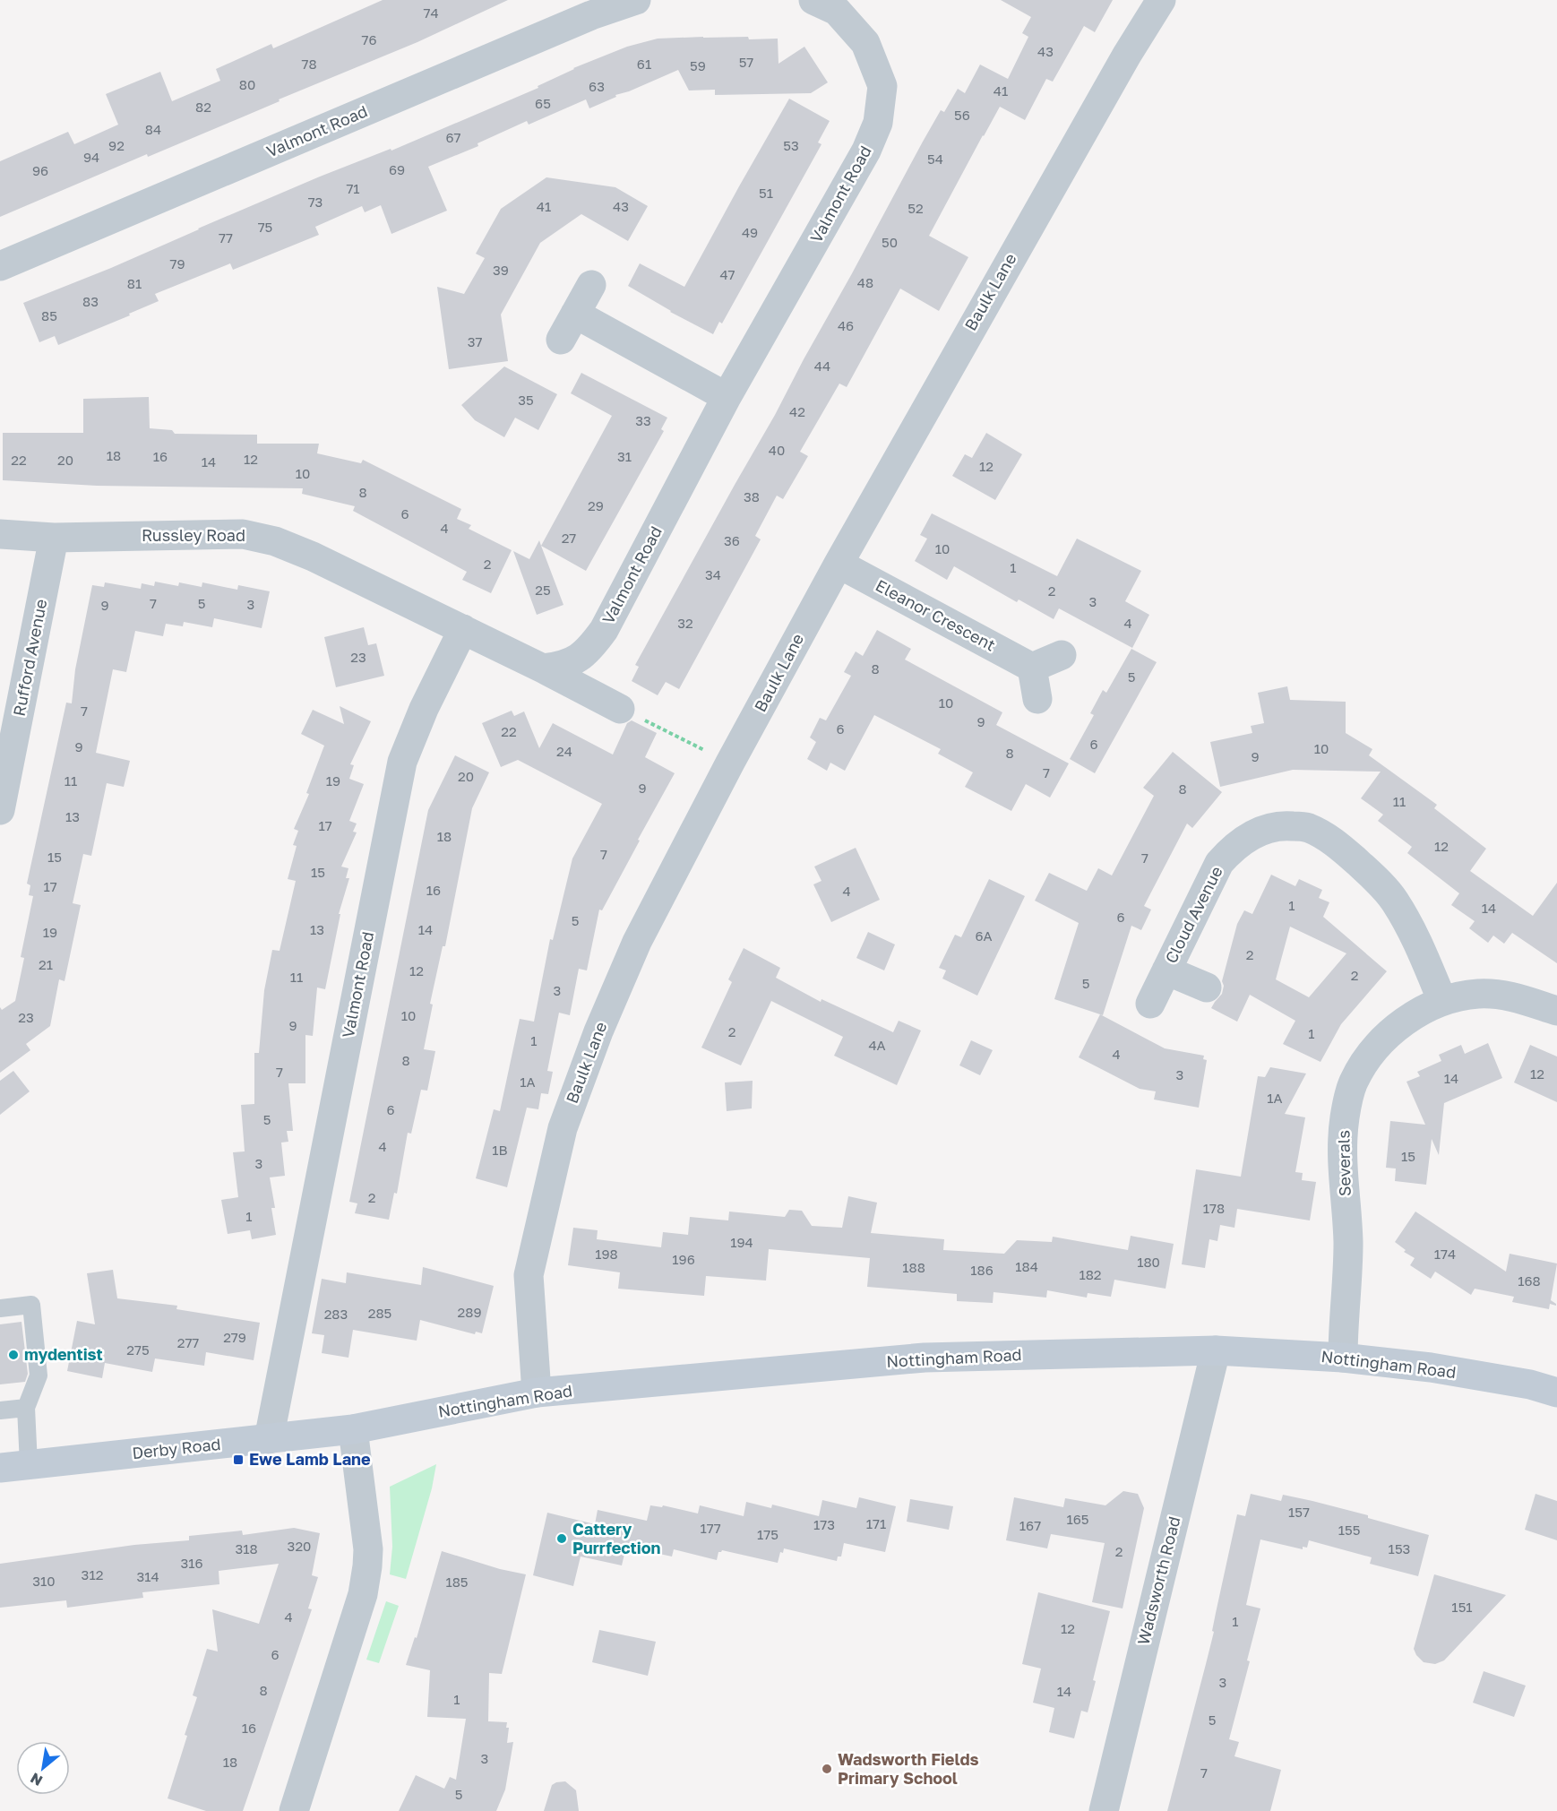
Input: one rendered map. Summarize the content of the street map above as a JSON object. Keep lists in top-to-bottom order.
{
  "streets": {
    "main road": ["Nottingham Road", "Derby Road"],
    "street": [
      "Valmont Road",
      "Baulk Lane",
      "Russley Road",
      "Eleanor Crescent",
      "Rufford Avenue",
      "Cloud Avenue",
      "Severals",
      "Wadsworth Road"
    ]
  },
  "crossings": [
    ["Valmont Road", "Russley Road"],
    ["Valmont Road", "Derby Road"],
    ["Baulk Lane", "Eleanor Crescent"],
    ["Baulk Lane", "Nottingham Road"],
    ["Russley Road", "Rufford Avenue"],
    ["Cloud Avenue", "Severals"],
    ["Severals", "Nottingham Road"],
    ["Nottingham Road", "Derby Road"],
    ["Nottingham Road", "Wadsworth Road"]
  ],
  "places": {
    "other": ["mydentist", "Cattery Purrfection", "Wadsworth Fields Primary School"],
    "transit": ["Ewe Lamb Lane"]
  },
  "house_numbers": [
    "74",
    "76",
    "43",
    "57",
    "78",
    "61",
    "59",
    "80",
    "63",
    "41",
    "65",
    "82",
    "56",
    "84",
    "67",
    "92",
    "53",
    "94",
    "54",
    "69",
    "96",
    "71",
    "51",
    "73",
    "41",
    "43",
    "52",
    "75",
    "49",
    "77",
    "50",
    "79",
    "39",
    "47",
    "48",
    "81",
    "83",
    "85",
    "46",
    "37",
    "44",
    "35",
    "42",
    "33",
    "40",
    "18",
    "16",
    "31",
    "12",
    "22",
    "20",
    "14",
    "12",
    "10",
    "8",
    "38",
    "29",
    "6",
    "4",
    "27",
    "36",
    "10",
    "2",
    "1",
    "34",
    "25",
    "2",
    "3",
    "7",
    "5",
    "3",
    "9",
    "32",
    "4",
    "23",
    "8",
    "5",
    "10",
    "7",
    "9",
    "6",
    "22",
    "6",
    "9",
    "10",
    "24",
    "8",
    "9",
    "7",
    "20",
    "11",
    "19",
    "9",
    "8",
    "11",
    "13",
    "17",
    "18",
    "12",
    "7",
    "15",
    "7",
    "15",
    "17",
    "16",
    "4",
    "1",
    "14",
    "6",
    "5",
    "13",
    "14",
    "19",
    "6A",
    "2",
    "21",
    "12",
    "2",
    "11",
    "5",
    "3",
    "10",
    "23",
    "9",
    "2",
    "1",
    "1",
    "4A",
    "4",
    "8",
    "7",
    "12",
    "3",
    "14",
    "1A",
    "1A",
    "6",
    "5",
    "4",
    "1B",
    "15",
    "3",
    "2",
    "178",
    "1",
    "194",
    "198",
    "174",
    "196",
    "180",
    "184",
    "188",
    "186",
    "182",
    "168",
    "289",
    "285",
    "283",
    "279",
    "277",
    "275",
    "157",
    "165",
    "171",
    "173",
    "167",
    "177",
    "155",
    "175",
    "320",
    "318",
    "153",
    "2",
    "316",
    "312",
    "314",
    "310",
    "185",
    "151",
    "4",
    "1",
    "12",
    "6",
    "3",
    "8",
    "14",
    "1",
    "5",
    "16",
    "3",
    "18",
    "7",
    "5"
  ],
  "north": "bottom left"
}
